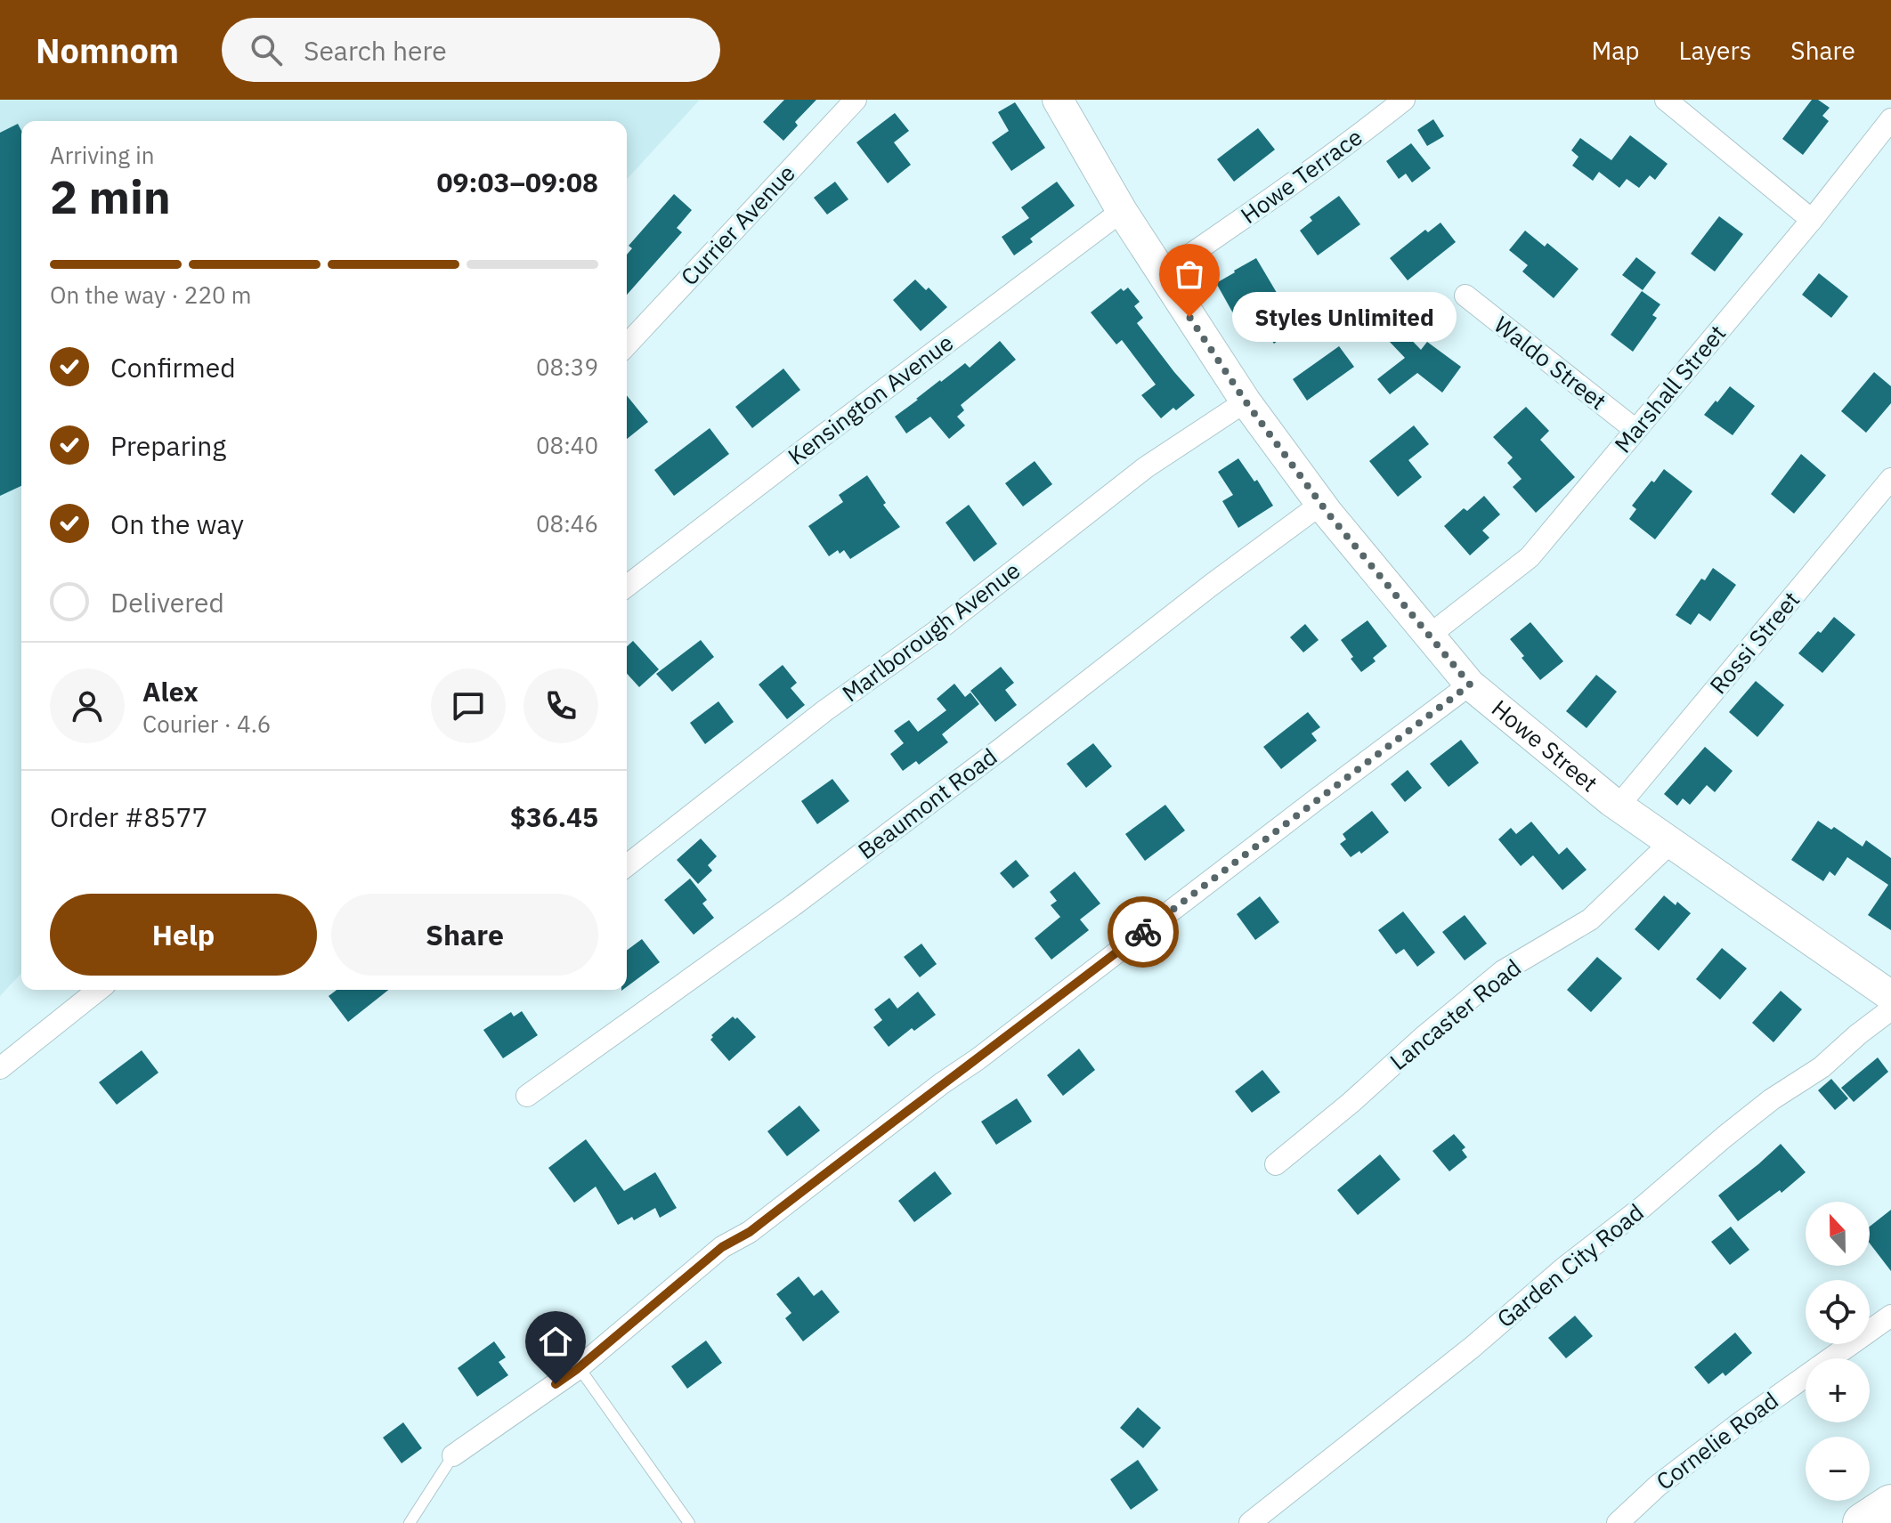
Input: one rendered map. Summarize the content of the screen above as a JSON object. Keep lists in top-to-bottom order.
{
  "streets": {
    "main road": ["Howe Street"],
    "street": [
      "Howe Terrace",
      "Currier Avenue",
      "Waldo Street",
      "Marshall Street",
      "Kensington Avenue",
      "Marlborough Avenue",
      "Rossi Street",
      "Beaumont Road",
      "Lancaster Road",
      "Garden City Road",
      "Cornelie Road"
    ]
  },
  "crossings": [
    ["Howe Terrace", "Howe Street"],
    ["Waldo Street", "Marshall Street"],
    ["Marshall Street", "Howe Street"],
    ["Kensington Avenue", "Howe Street"],
    ["Marlborough Avenue", "Howe Street"],
    ["Rossi Street", "Howe Street"],
    ["Howe Street", "Beaumont Road"],
    ["Howe Street", "Lancaster Road"]
  ],
  "places": ["Styles Unlimited"],
  "north": "top",
  "page": {
    "header": "Nomnom",
    "search": "Search here",
    "nav": ["Map", "Layers", "Share"],
    "heading": ["2 min", "Arriving in", "09:03–09:08"],
    "panel": [
      "Alex",
      "Courier · 4.6",
      "Order #8577",
      "$36.45"
    ],
    "bar": "On the way · 220 m",
    "bubble": "Styles Unlimited",
    "list": [
      ["Confirmed", "08:39"],
      ["Preparing", "08:40"],
      ["On the way", "08:46"],
      "Delivered"
    ],
    "buttons": ["Help", "Share"],
    "map_buttons": ["+", "−"]
  }
}
